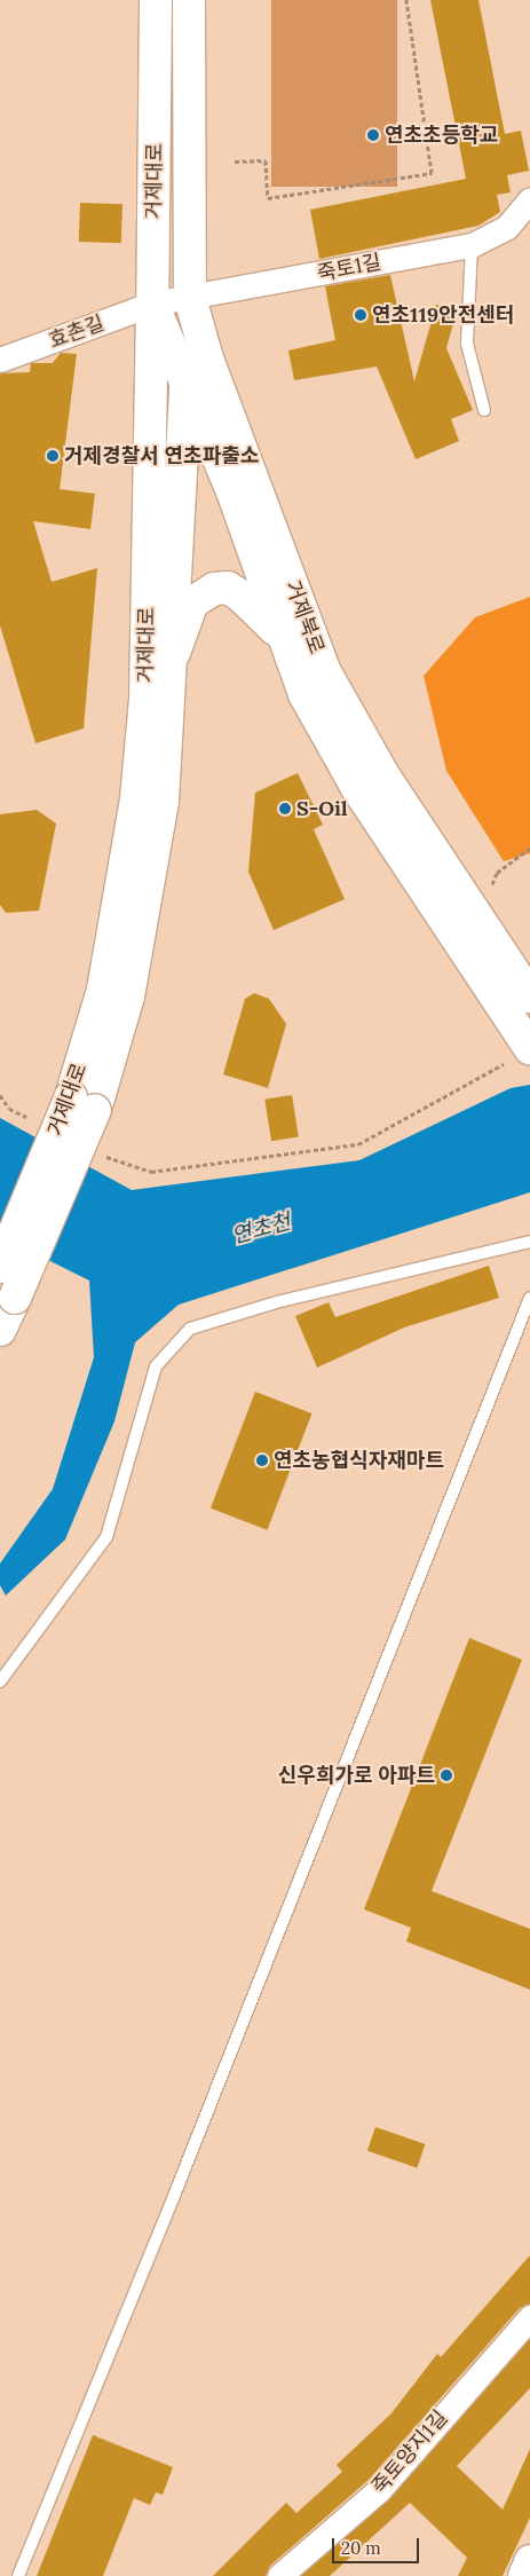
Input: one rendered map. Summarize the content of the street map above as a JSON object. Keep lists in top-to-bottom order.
{
  "streets": {
    "main road": ["거제대로", "거제북로"],
    "street": ["죽토1길", "효촌길", "죽토양지1길"]
  },
  "crossings": [
    ["거제대로", "죽토1길"],
    ["거제대로", "효촌길"],
    ["거제대로", "거제북로"],
    ["죽토1길", "효촌길"],
    ["죽토1길", "거제북로"],
    ["효촌길", "거제북로"]
  ],
  "water": ["연초천"],
  "places": [
    "연초초등학교",
    "연초119안전센터",
    "거제경찰서 연초파출소",
    "S-Oil",
    "연초농협식자재마트",
    "신우희가로 아파트"
  ],
  "scale_bar": "20 m"
}
